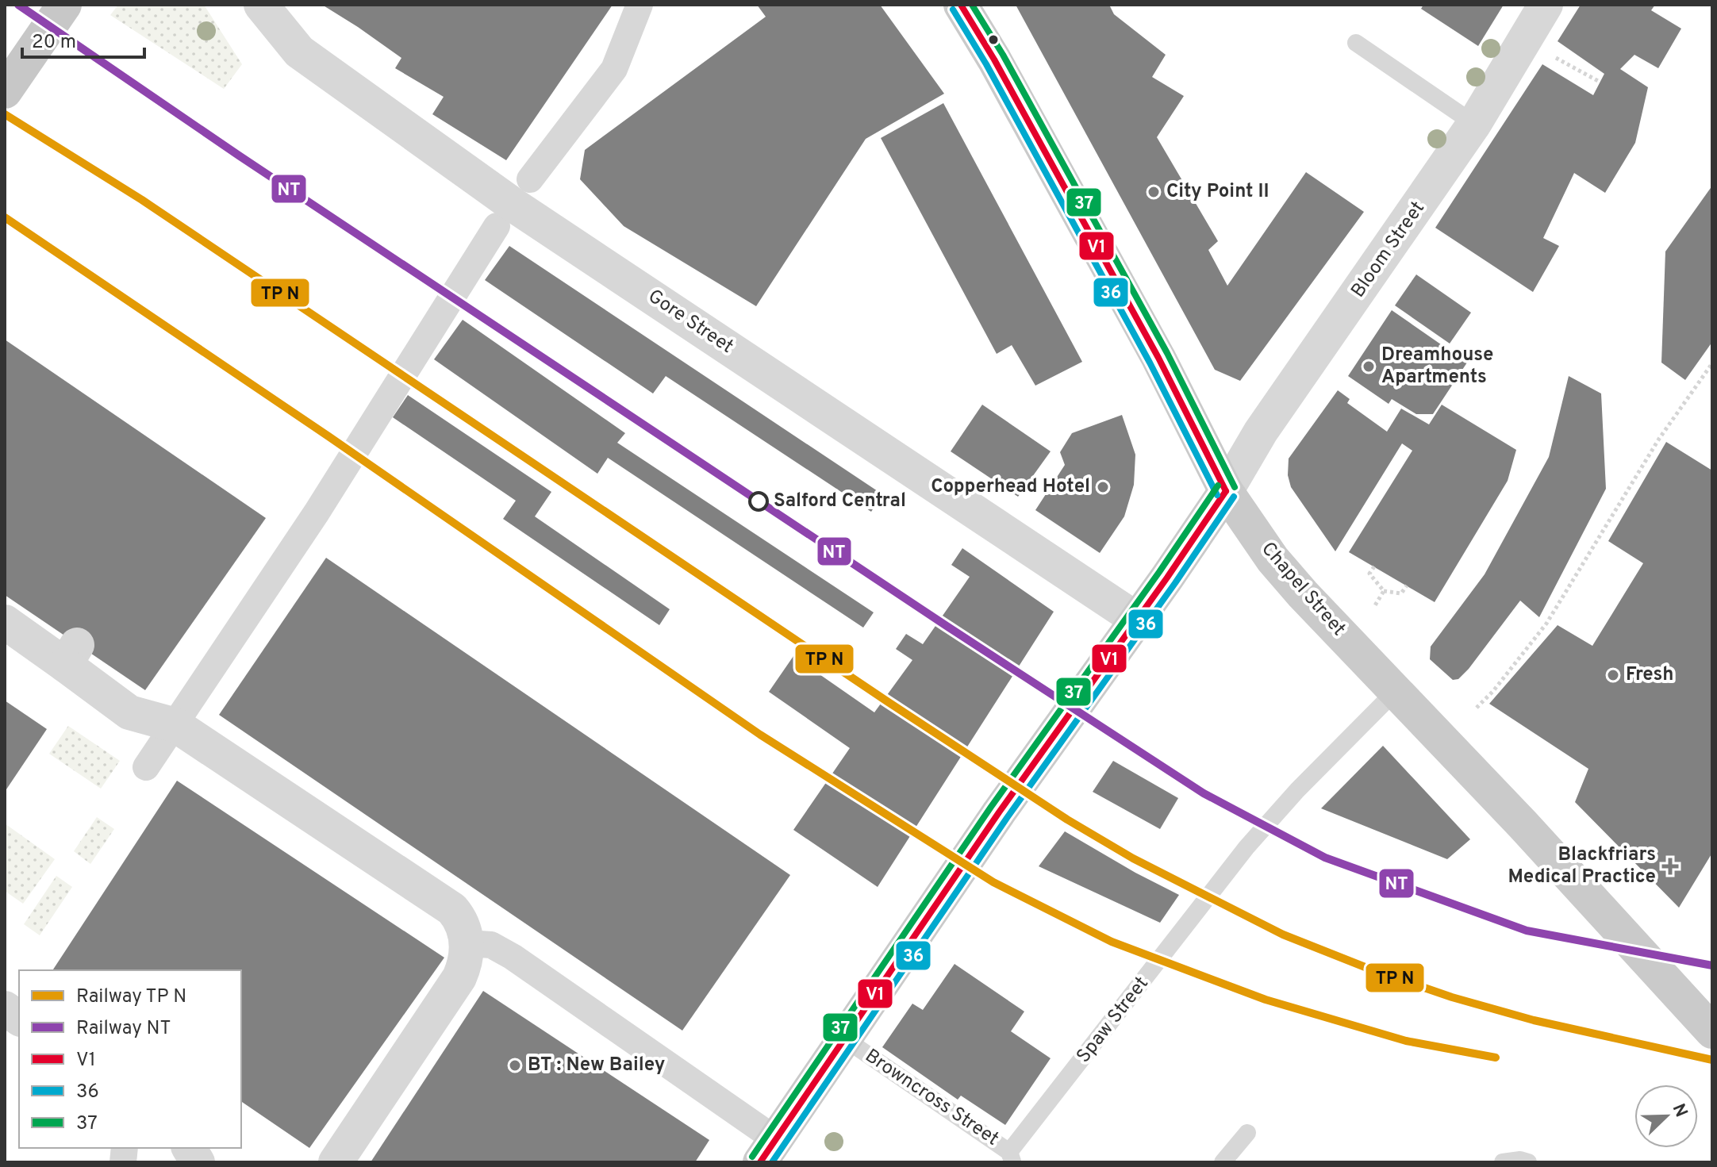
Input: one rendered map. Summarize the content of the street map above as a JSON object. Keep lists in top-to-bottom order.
{
  "streets": {
    "main road": ["Chapel Street"],
    "street": ["Bloom Street", "Gore Street"],
    "lane": ["Spaw Street", "Browncross Street"]
  },
  "crossings": [
    ["Bloom Street", "Chapel Street"],
    ["Chapel Street", "Spaw Street"],
    ["Spaw Street", "Browncross Street"]
  ],
  "places": {
    "other": [
      "City Point II",
      "Dreamhouse Apartments",
      "Copperhead Hotel",
      "Salford Central",
      "Fresh",
      "BT : New Bailey"
    ],
    "health": ["Blackfriars Medical Practice"]
  },
  "lines": [
    "rail line NT",
    "transit line V1",
    "transit line 37",
    "transit line 36"
  ],
  "legend": [
    "Railway TP N",
    "Railway NT",
    "V1",
    "36",
    "37"
  ],
  "scale_bar": "20 m",
  "north": "top right"
}
